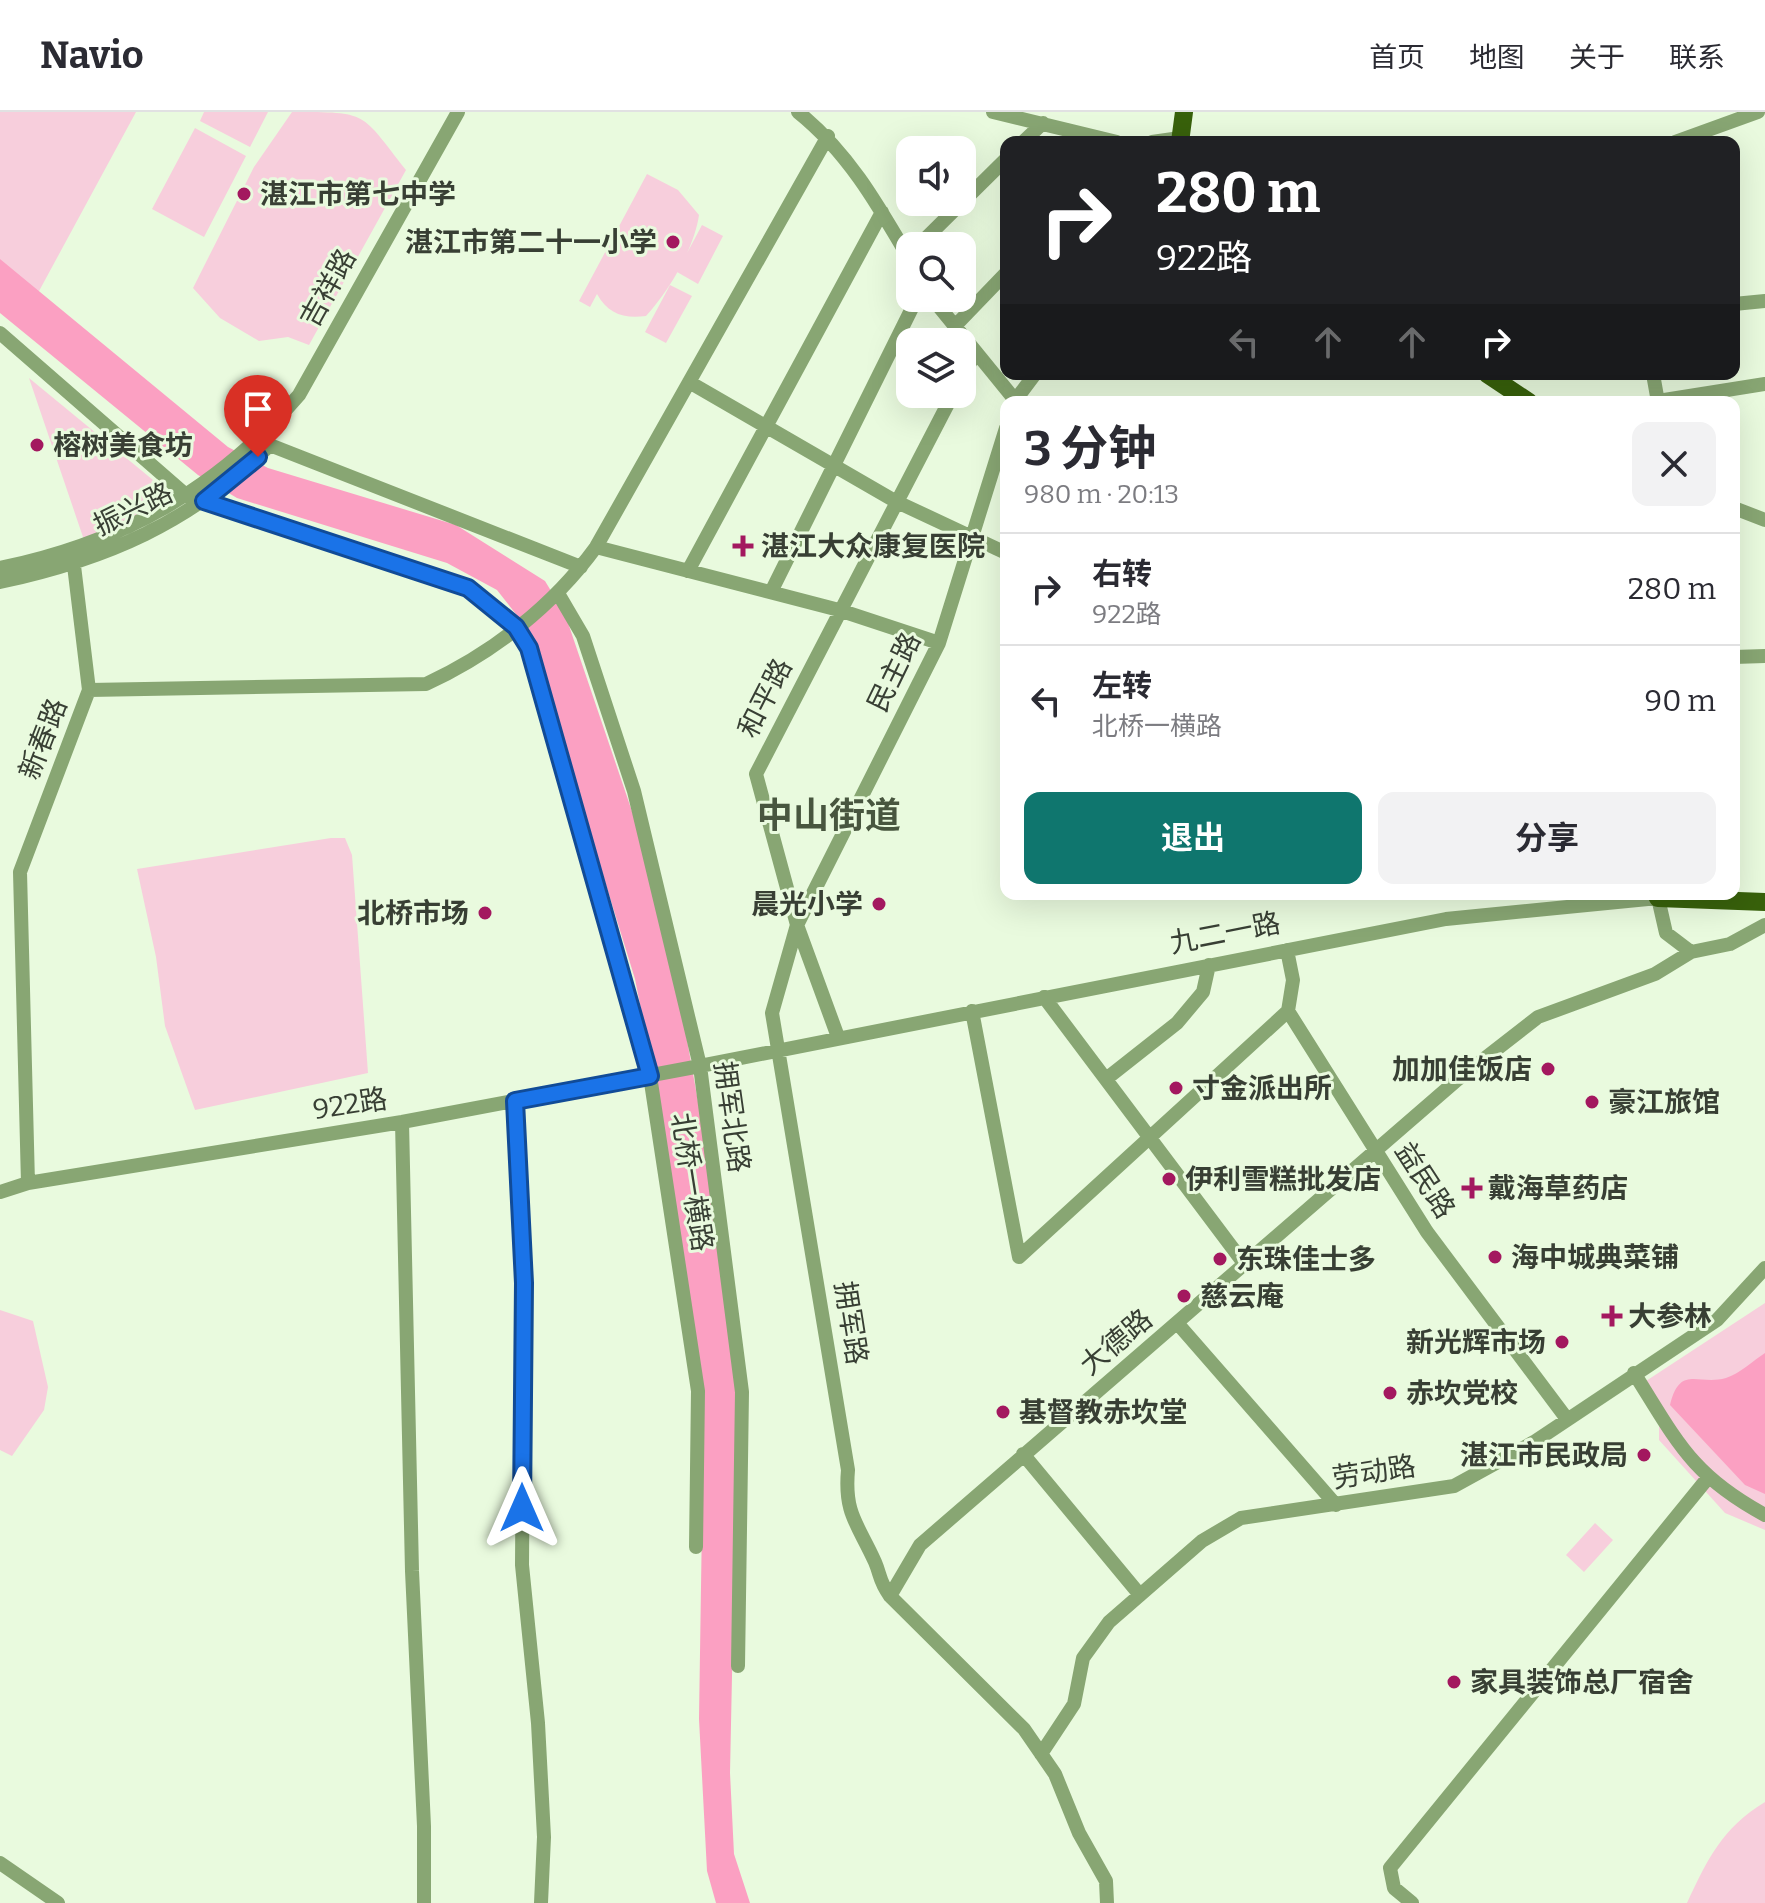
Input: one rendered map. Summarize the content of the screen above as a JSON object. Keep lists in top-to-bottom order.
{
  "streets": {
    "main road": ["九二一路"],
    "street": [
      "吉祥路",
      "振兴路",
      "民主路",
      "和平路",
      "新春路",
      "922路",
      "拥军北路",
      "益民路",
      "北桥一横路",
      "拥军路",
      "大德路",
      "劳动路"
    ]
  },
  "crossings": [
    ["振兴路", "新春路"],
    ["振兴路", "北桥一横路"],
    ["民主路", "和平路"],
    ["和平路", "九二一路"],
    ["新春路", "922路"],
    ["九二一路", "922路"],
    ["九二一路", "拥军北路"],
    ["九二一路", "拥军路"],
    ["922路", "拥军北路"],
    ["922路", "北桥一横路"],
    ["益民路", "大德路"],
    ["益民路", "劳动路"],
    ["拥军路", "大德路"]
  ],
  "districts": ["中山街道"],
  "places": {
    "other": [
      "湛江市第七中学",
      "湛江市第二十一小学",
      "榕树美食坊",
      "晨光小学",
      "北桥市场",
      "加加佳饭店",
      "寸金派出所",
      "豪江旅馆",
      "伊利雪糕批发店",
      "海中城典菜铺",
      "东珠佳士多",
      "慈云庵",
      "新光辉市场",
      "赤坎党校",
      "基督教赤坎堂",
      "湛江市民政局",
      "家具装饰总厂宿舍"
    ],
    "health": ["湛江大众康复医院", "戴海草药店", "大参林"]
  },
  "page": {
    "header": "Navio",
    "nav": [
      "首页",
      "地图",
      "关于",
      "联系"
    ],
    "turn": ["280 m", "922路"],
    "heading": ["3 分钟", "980 m · 20:13"],
    "list": [
      {
        "name": "右转",
        "note": "922路",
        "value": "280 m"
      },
      {
        "name": "左转",
        "note": "北桥一横路",
        "value": "90 m"
      }
    ],
    "buttons": ["退出", "分享"]
  }
}
